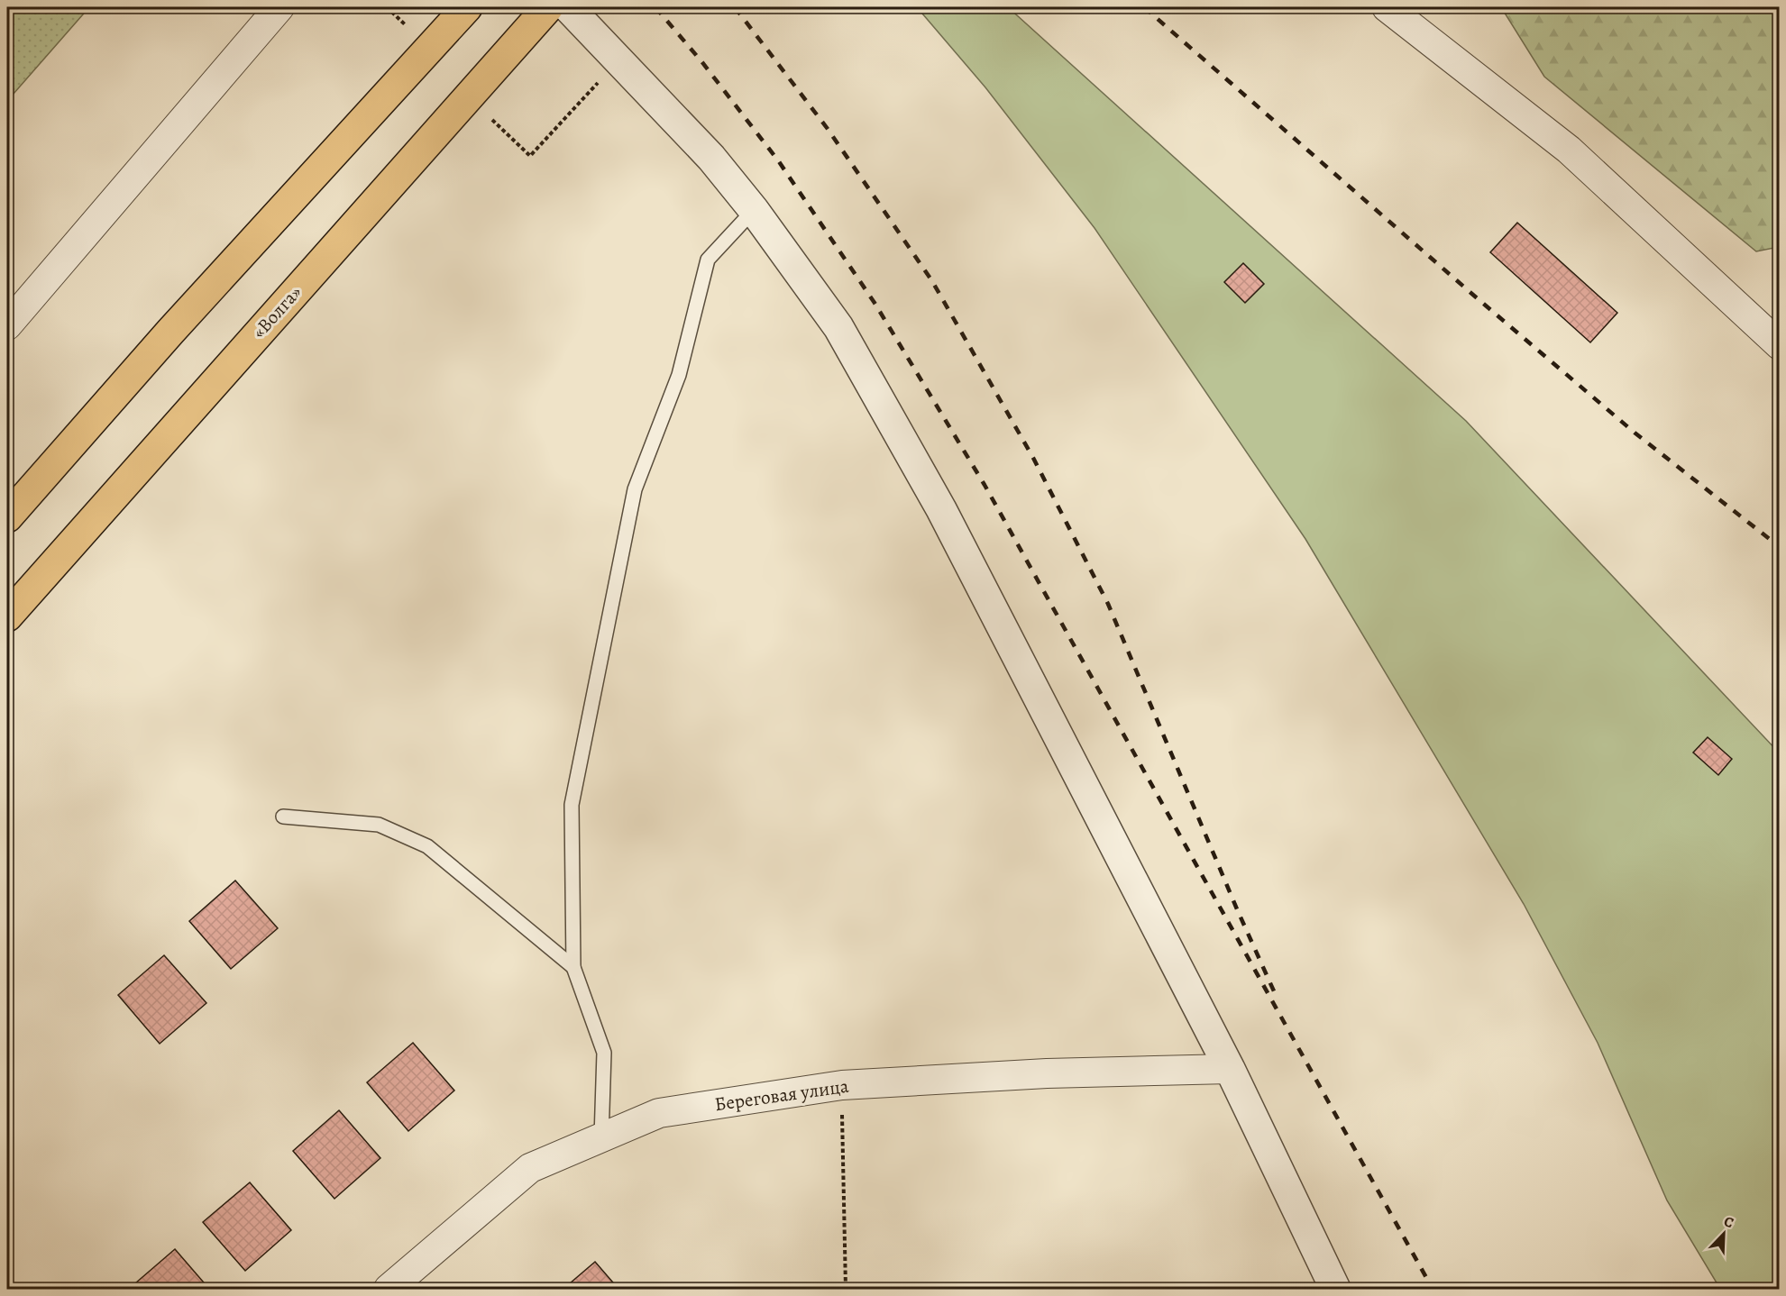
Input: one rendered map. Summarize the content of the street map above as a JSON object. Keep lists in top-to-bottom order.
{
  "streets": {
    "highway": ["«Волга»"],
    "street": ["Береговая улица"]
  },
  "north": "top right"
}
